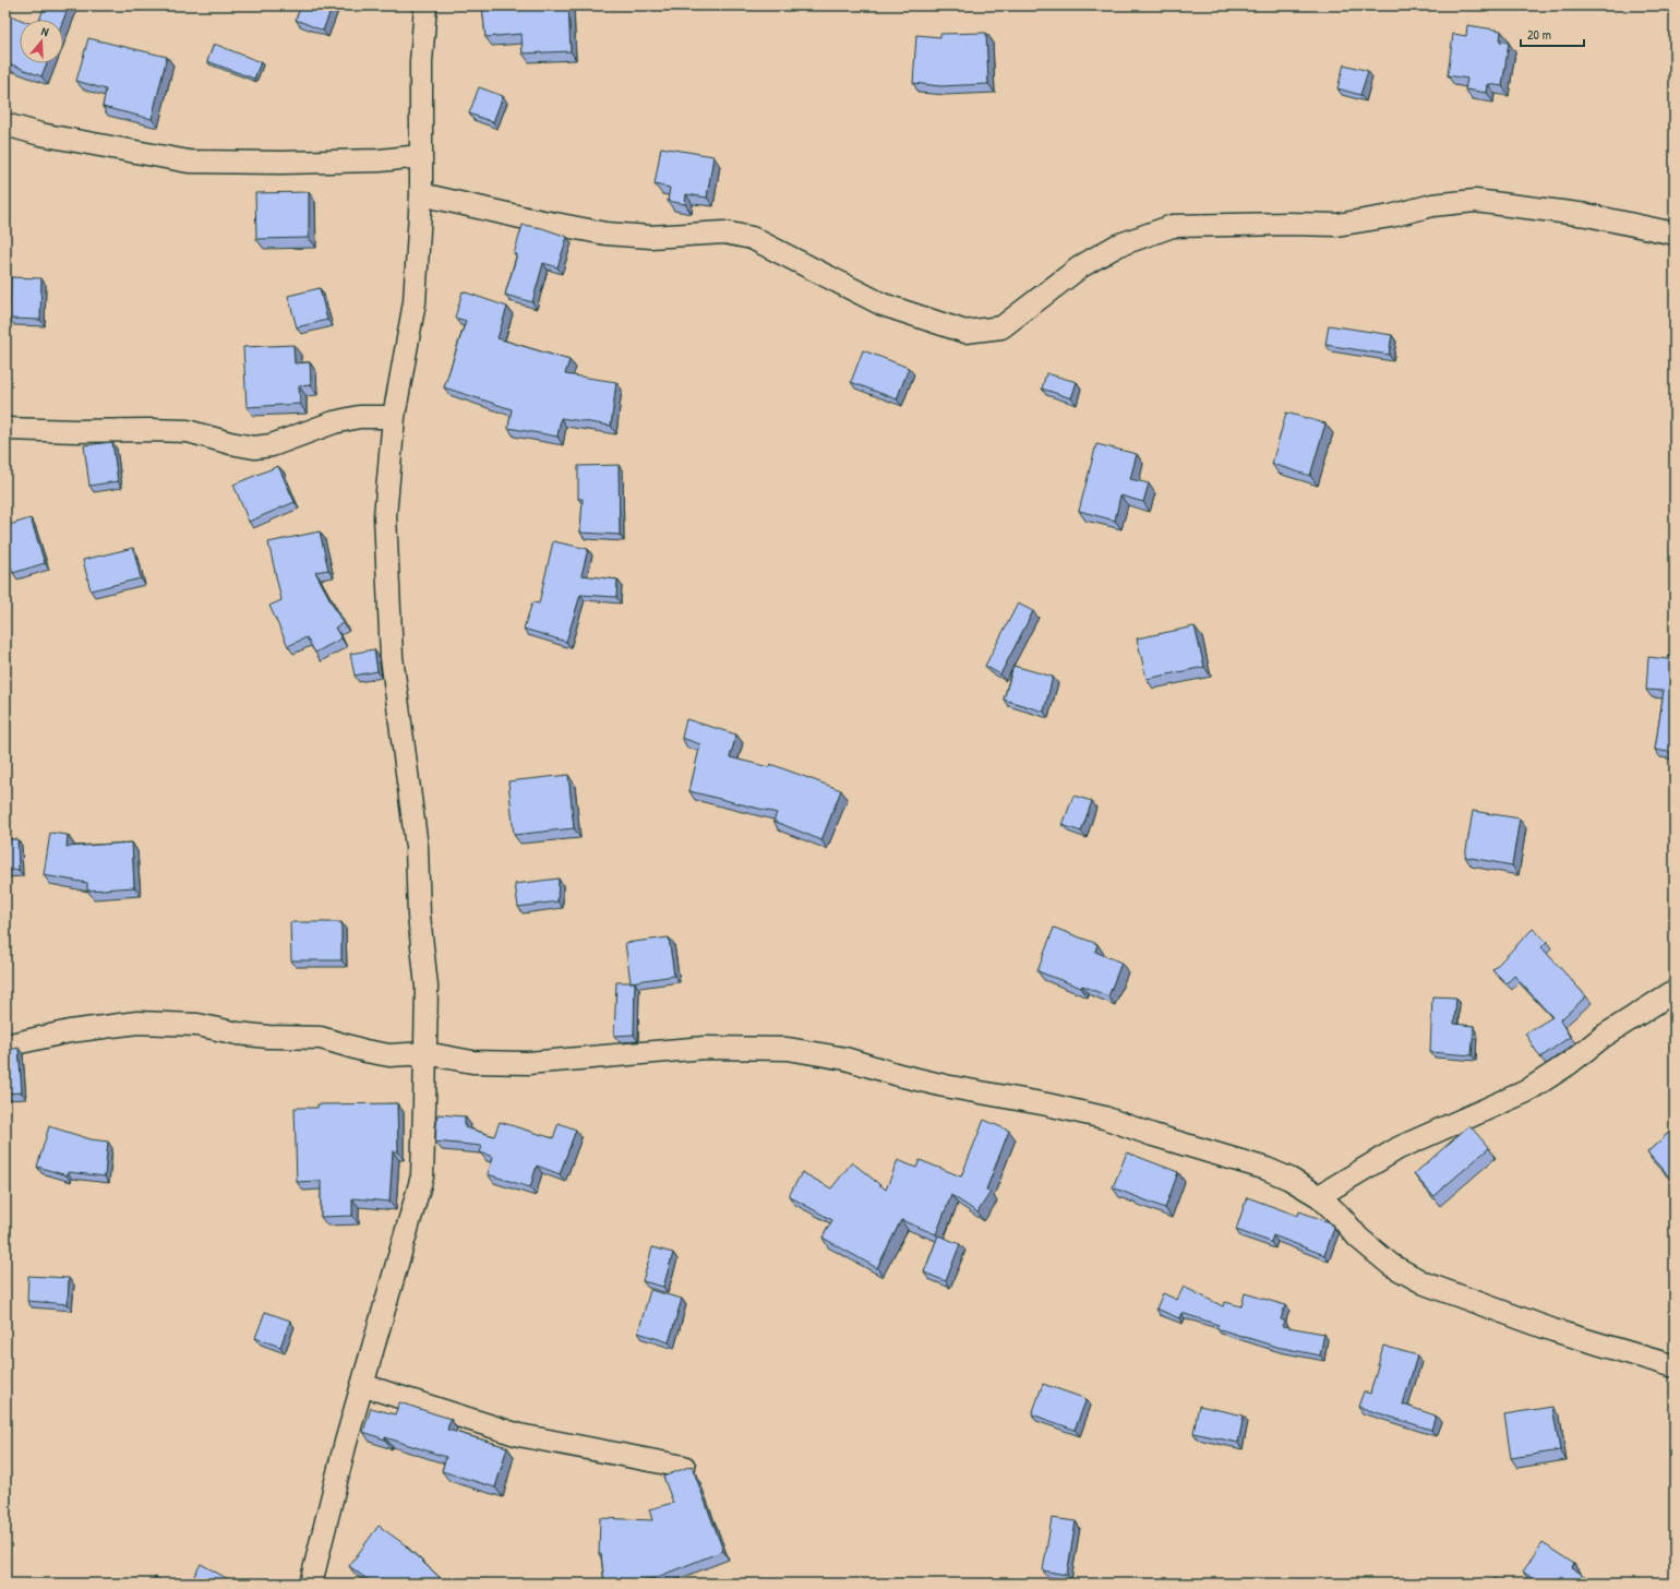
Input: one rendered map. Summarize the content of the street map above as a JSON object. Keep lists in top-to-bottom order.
{
  "scale_bar": "20 m",
  "north": "top"
}
